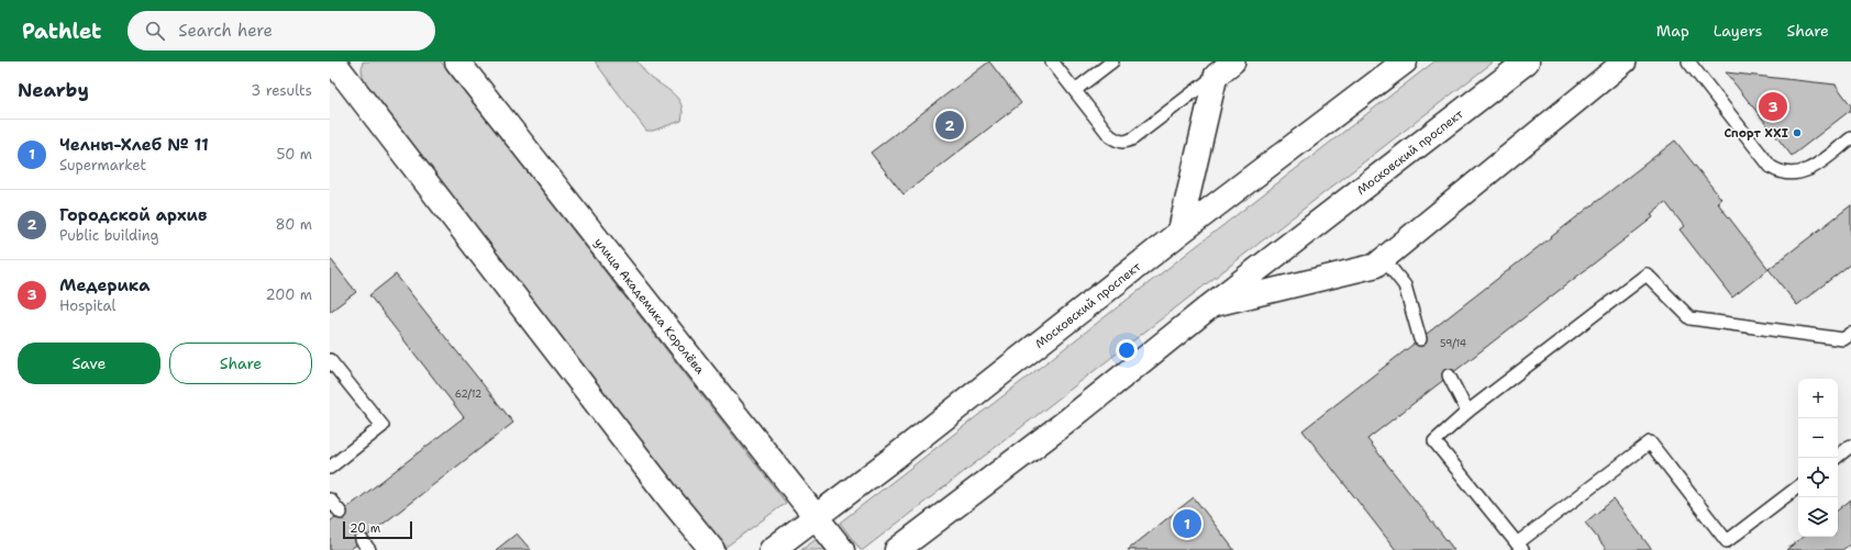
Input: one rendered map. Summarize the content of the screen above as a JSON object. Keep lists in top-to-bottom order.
{
  "streets": {
    "main road": ["Московский проспект", "улица Академика Королёва"]
  },
  "crossings": [
    ["Московский проспект", "улица Академика Королёва"]
  ],
  "places": ["Спорт XXI"],
  "house_numbers": ["59/14", "62/12"],
  "scale_bar": "20 m",
  "page": {
    "header": "Pathlet",
    "search": "Search here",
    "nav": ["Map", "Layers", "Share"],
    "heading": ["Nearby", "3 results"],
    "pins": ["3", "2", "1"],
    "list": [
      {
        "mark": "1",
        "name": "Челны-Хлеб № 11",
        "note": "Supermarket",
        "value": "50 m"
      },
      {
        "mark": "2",
        "name": "Городской архив",
        "note": "Public building",
        "value": "80 m"
      },
      {
        "mark": "3",
        "name": "Медерика",
        "note": "Hospital",
        "value": "200 m"
      }
    ],
    "buttons": ["Save", "Share"],
    "map_buttons": ["+", "−"],
    "scale": "20 m"
  }
}
